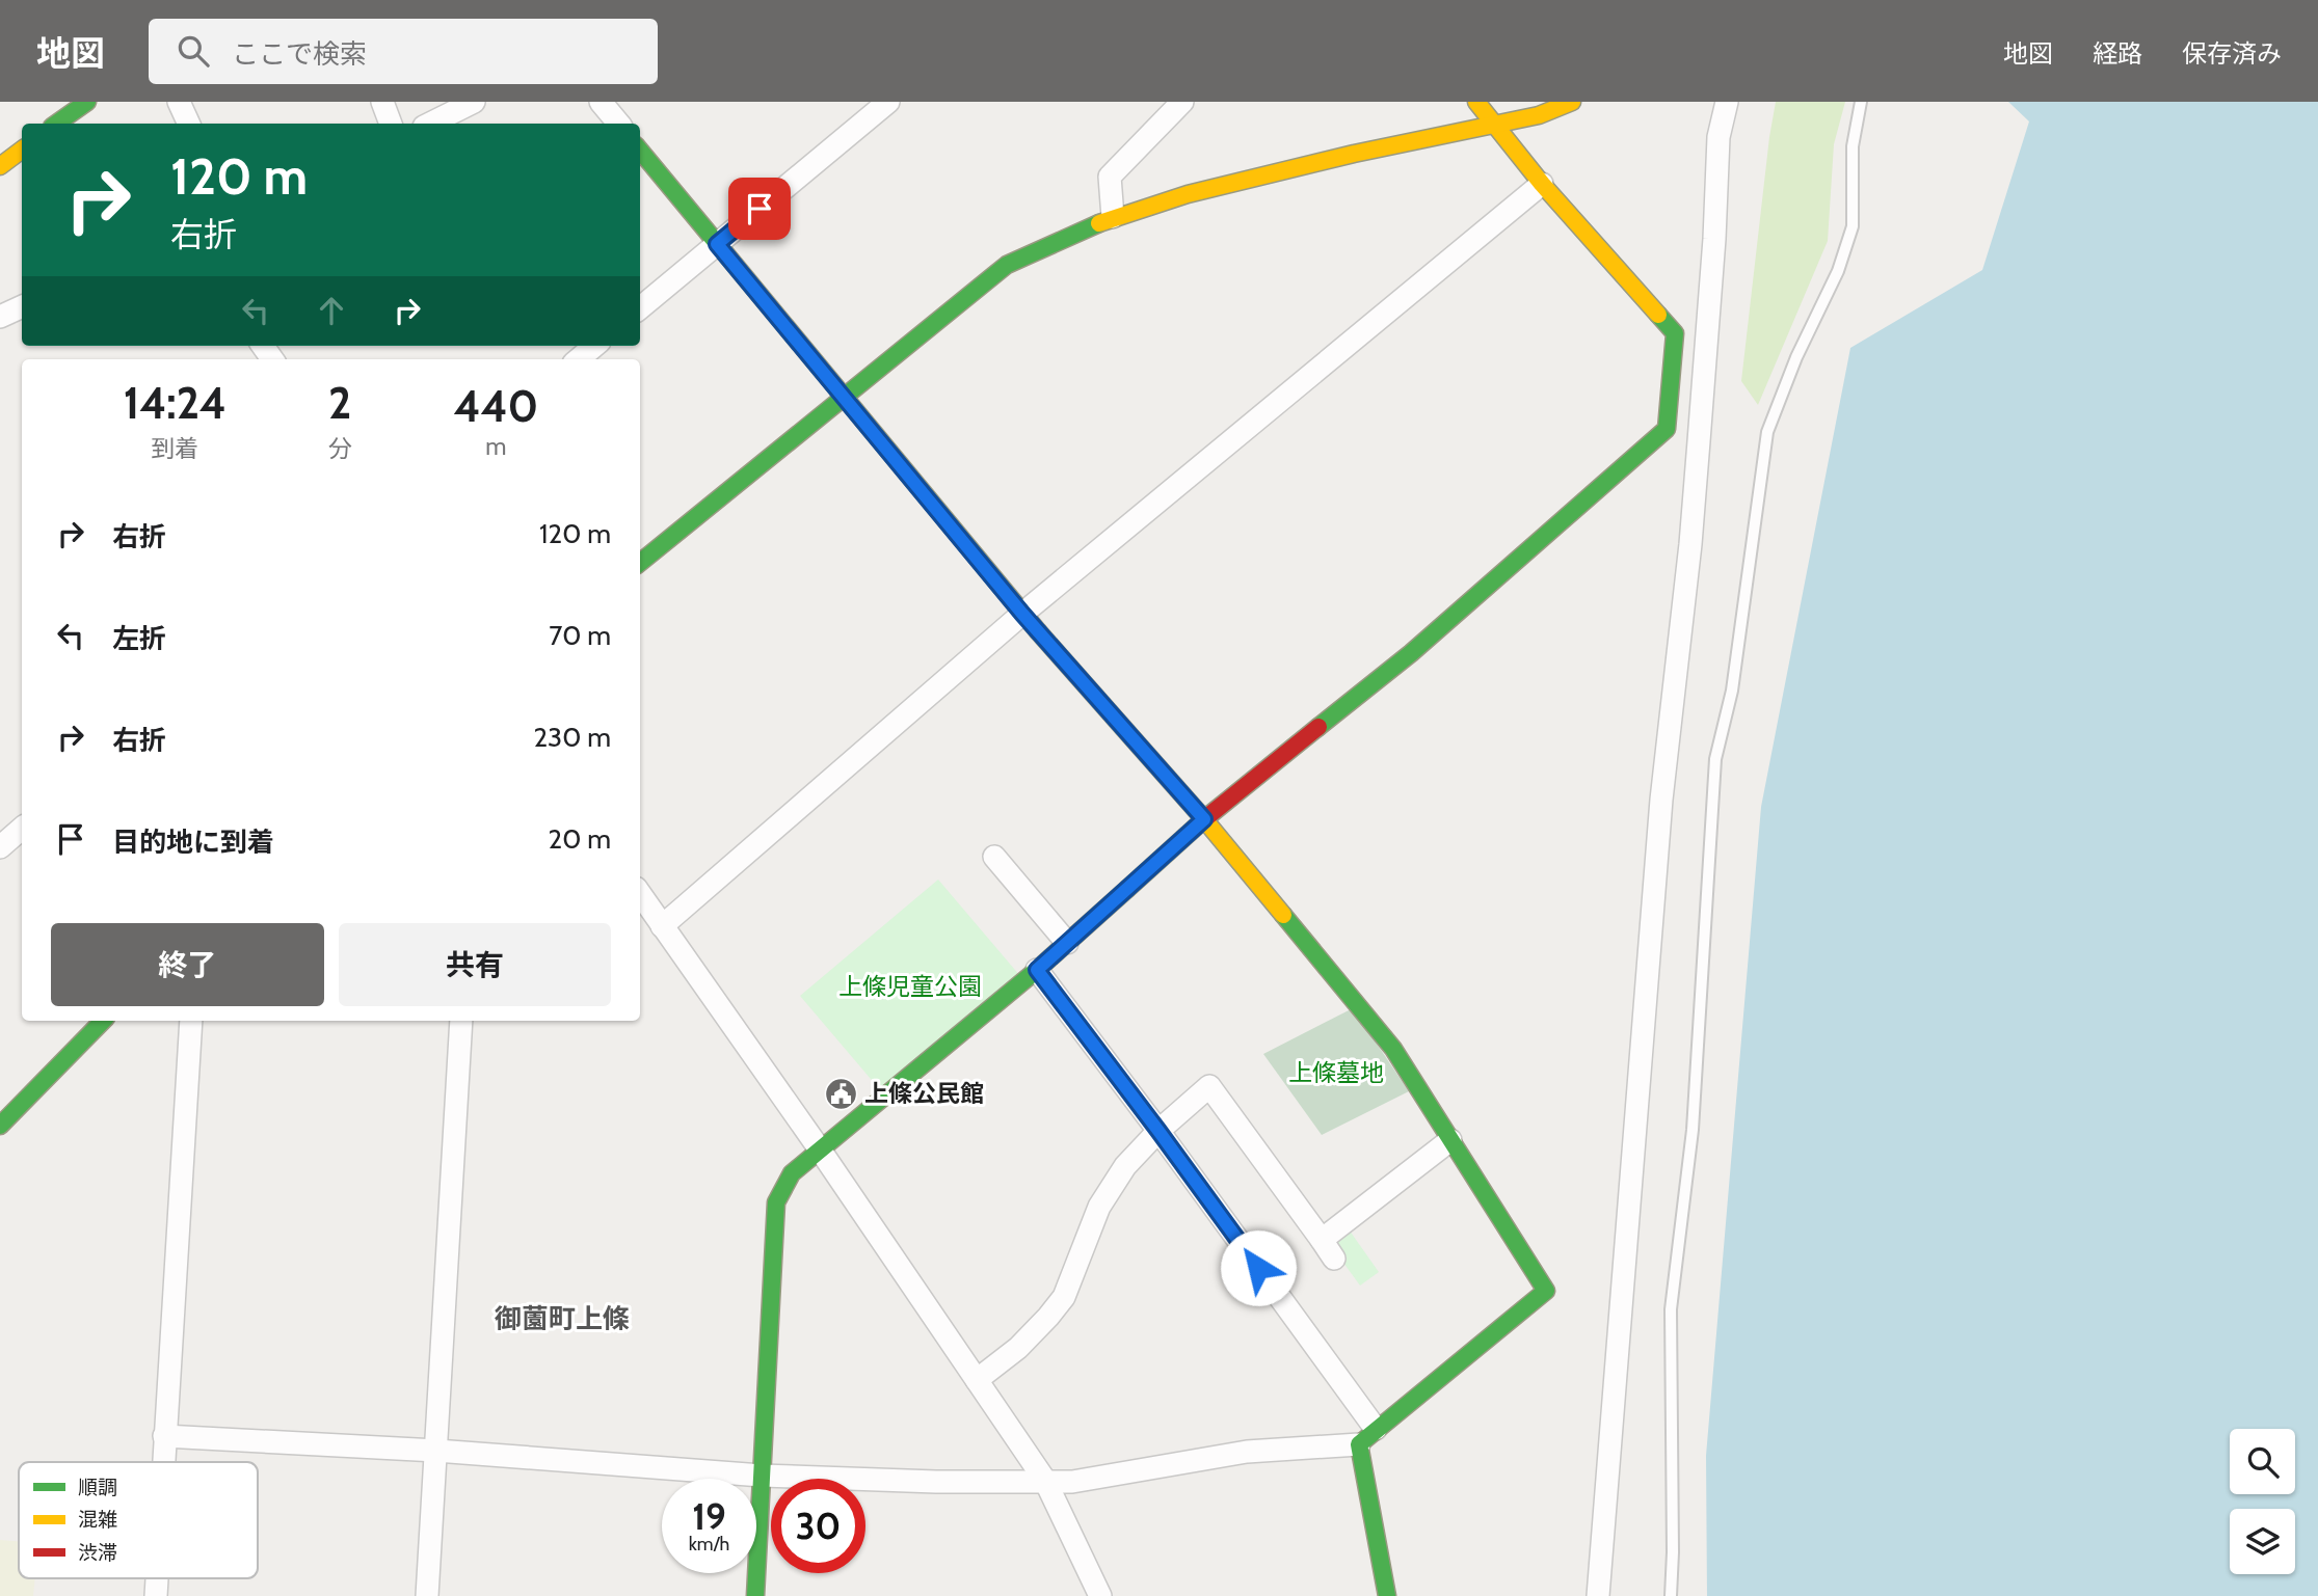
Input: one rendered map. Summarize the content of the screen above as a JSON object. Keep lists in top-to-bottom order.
{
  "districts": ["御薗町上條"],
  "parks": ["上條児童公園", "上條墓地"],
  "places": {
    "public building": ["上條公民館"]
  },
  "legend": ["順調", "混雑", "渋滞"],
  "page": {
    "header": "地図",
    "search": "ここで検索",
    "nav": ["地図", "経路", "保存済み"],
    "turn": ["120 m", "右折"],
    "eta": [
      "14:24",
      "到着",
      "2",
      "分",
      "440",
      "m"
    ],
    "list": [
      {
        "name": "右折",
        "value": "120 m"
      },
      {
        "name": "左折",
        "value": "70 m"
      },
      {
        "name": "右折",
        "value": "230 m"
      },
      {
        "name": "目的地に到着",
        "value": "20 m"
      }
    ],
    "buttons": ["終了", "共有"],
    "speed": "19 km/h",
    "limit": "30"
  }
}
